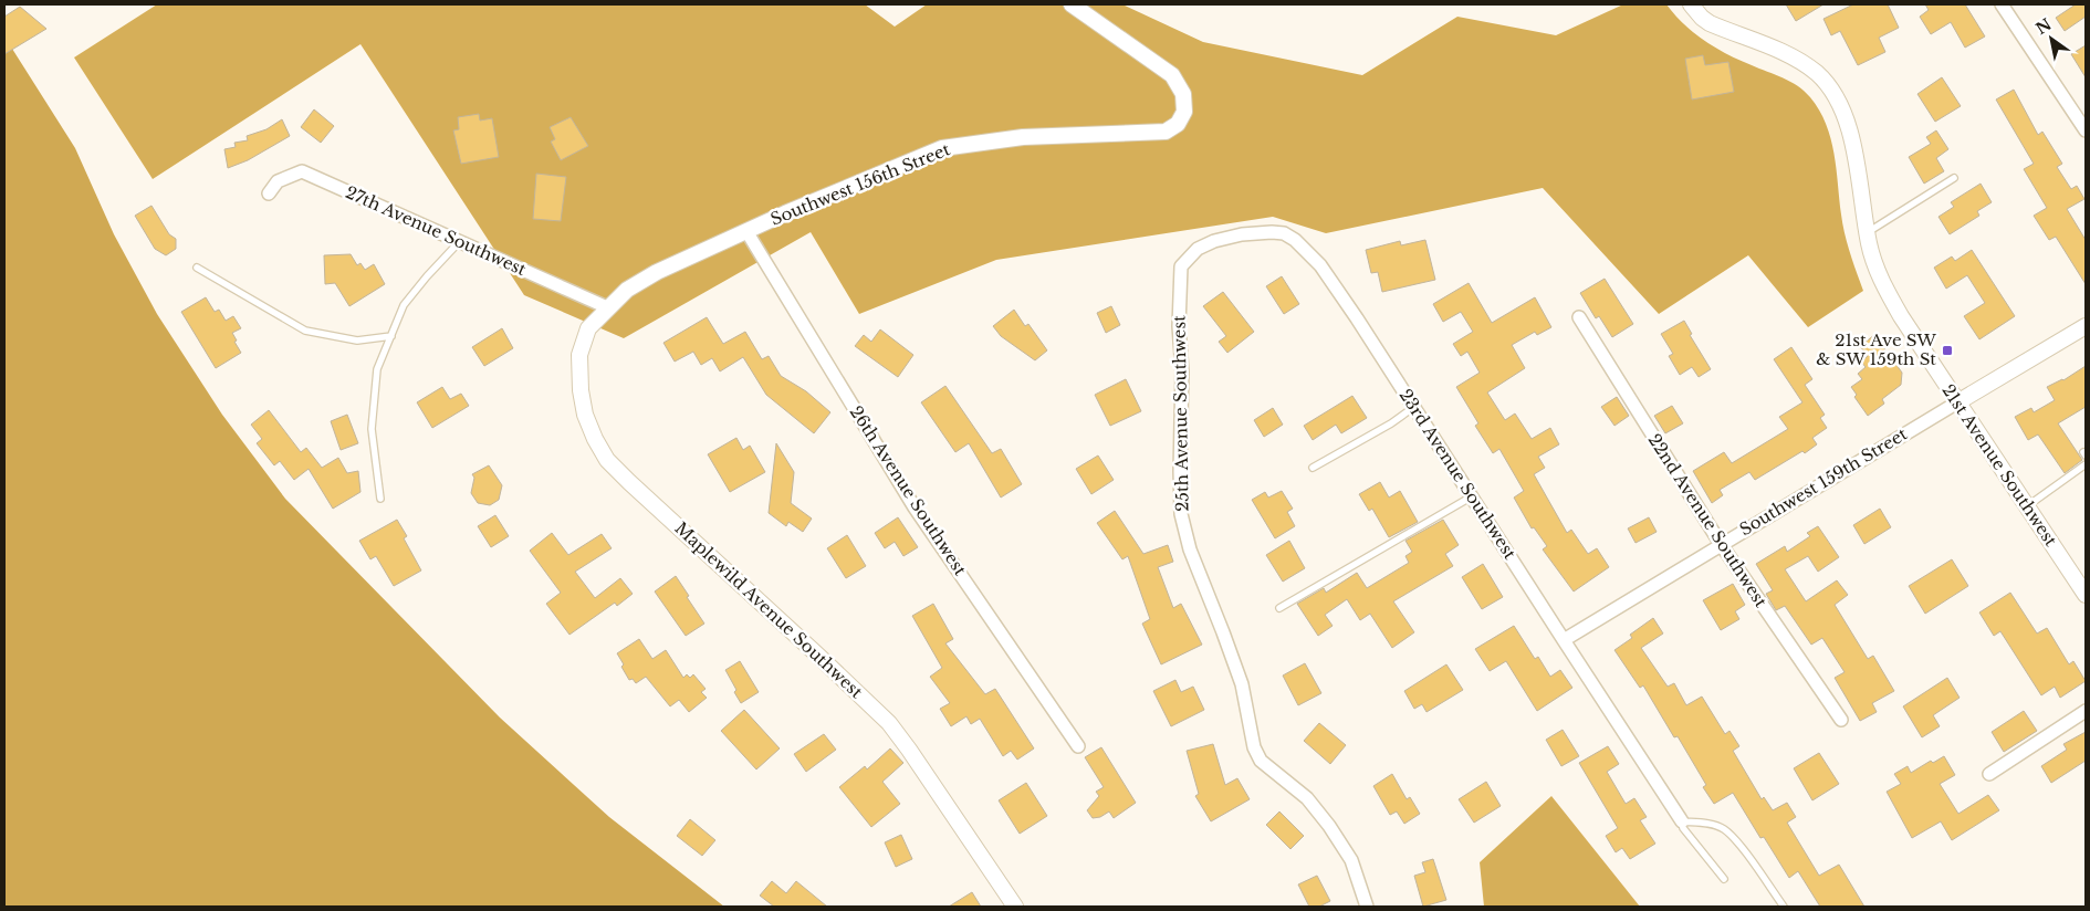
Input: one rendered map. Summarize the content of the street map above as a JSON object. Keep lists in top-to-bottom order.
{
  "streets": {
    "street": [
      "Southwest 156th Street",
      "27th Avenue Southwest",
      "25th Avenue Southwest",
      "21st Avenue Southwest",
      "23rd Avenue Southwest",
      "Southwest 159th Street",
      "26th Avenue Southwest",
      "22nd Avenue Southwest",
      "Maplewild Avenue Southwest"
    ]
  },
  "crossings": [
    ["Southwest 156th Street", "27th Avenue Southwest"],
    ["Southwest 156th Street", "26th Avenue Southwest"],
    ["Southwest 156th Street", "Maplewild Avenue Southwest"],
    ["27th Avenue Southwest", "Maplewild Avenue Southwest"],
    ["25th Avenue Southwest", "23rd Avenue Southwest"],
    ["21st Avenue Southwest", "Southwest 159th Street"],
    ["23rd Avenue Southwest", "Southwest 159th Street"],
    ["Southwest 159th Street", "22nd Avenue Southwest"]
  ],
  "places": {
    "transit": ["21st Ave SW & SW 159th St"]
  },
  "north": "top left"
}
